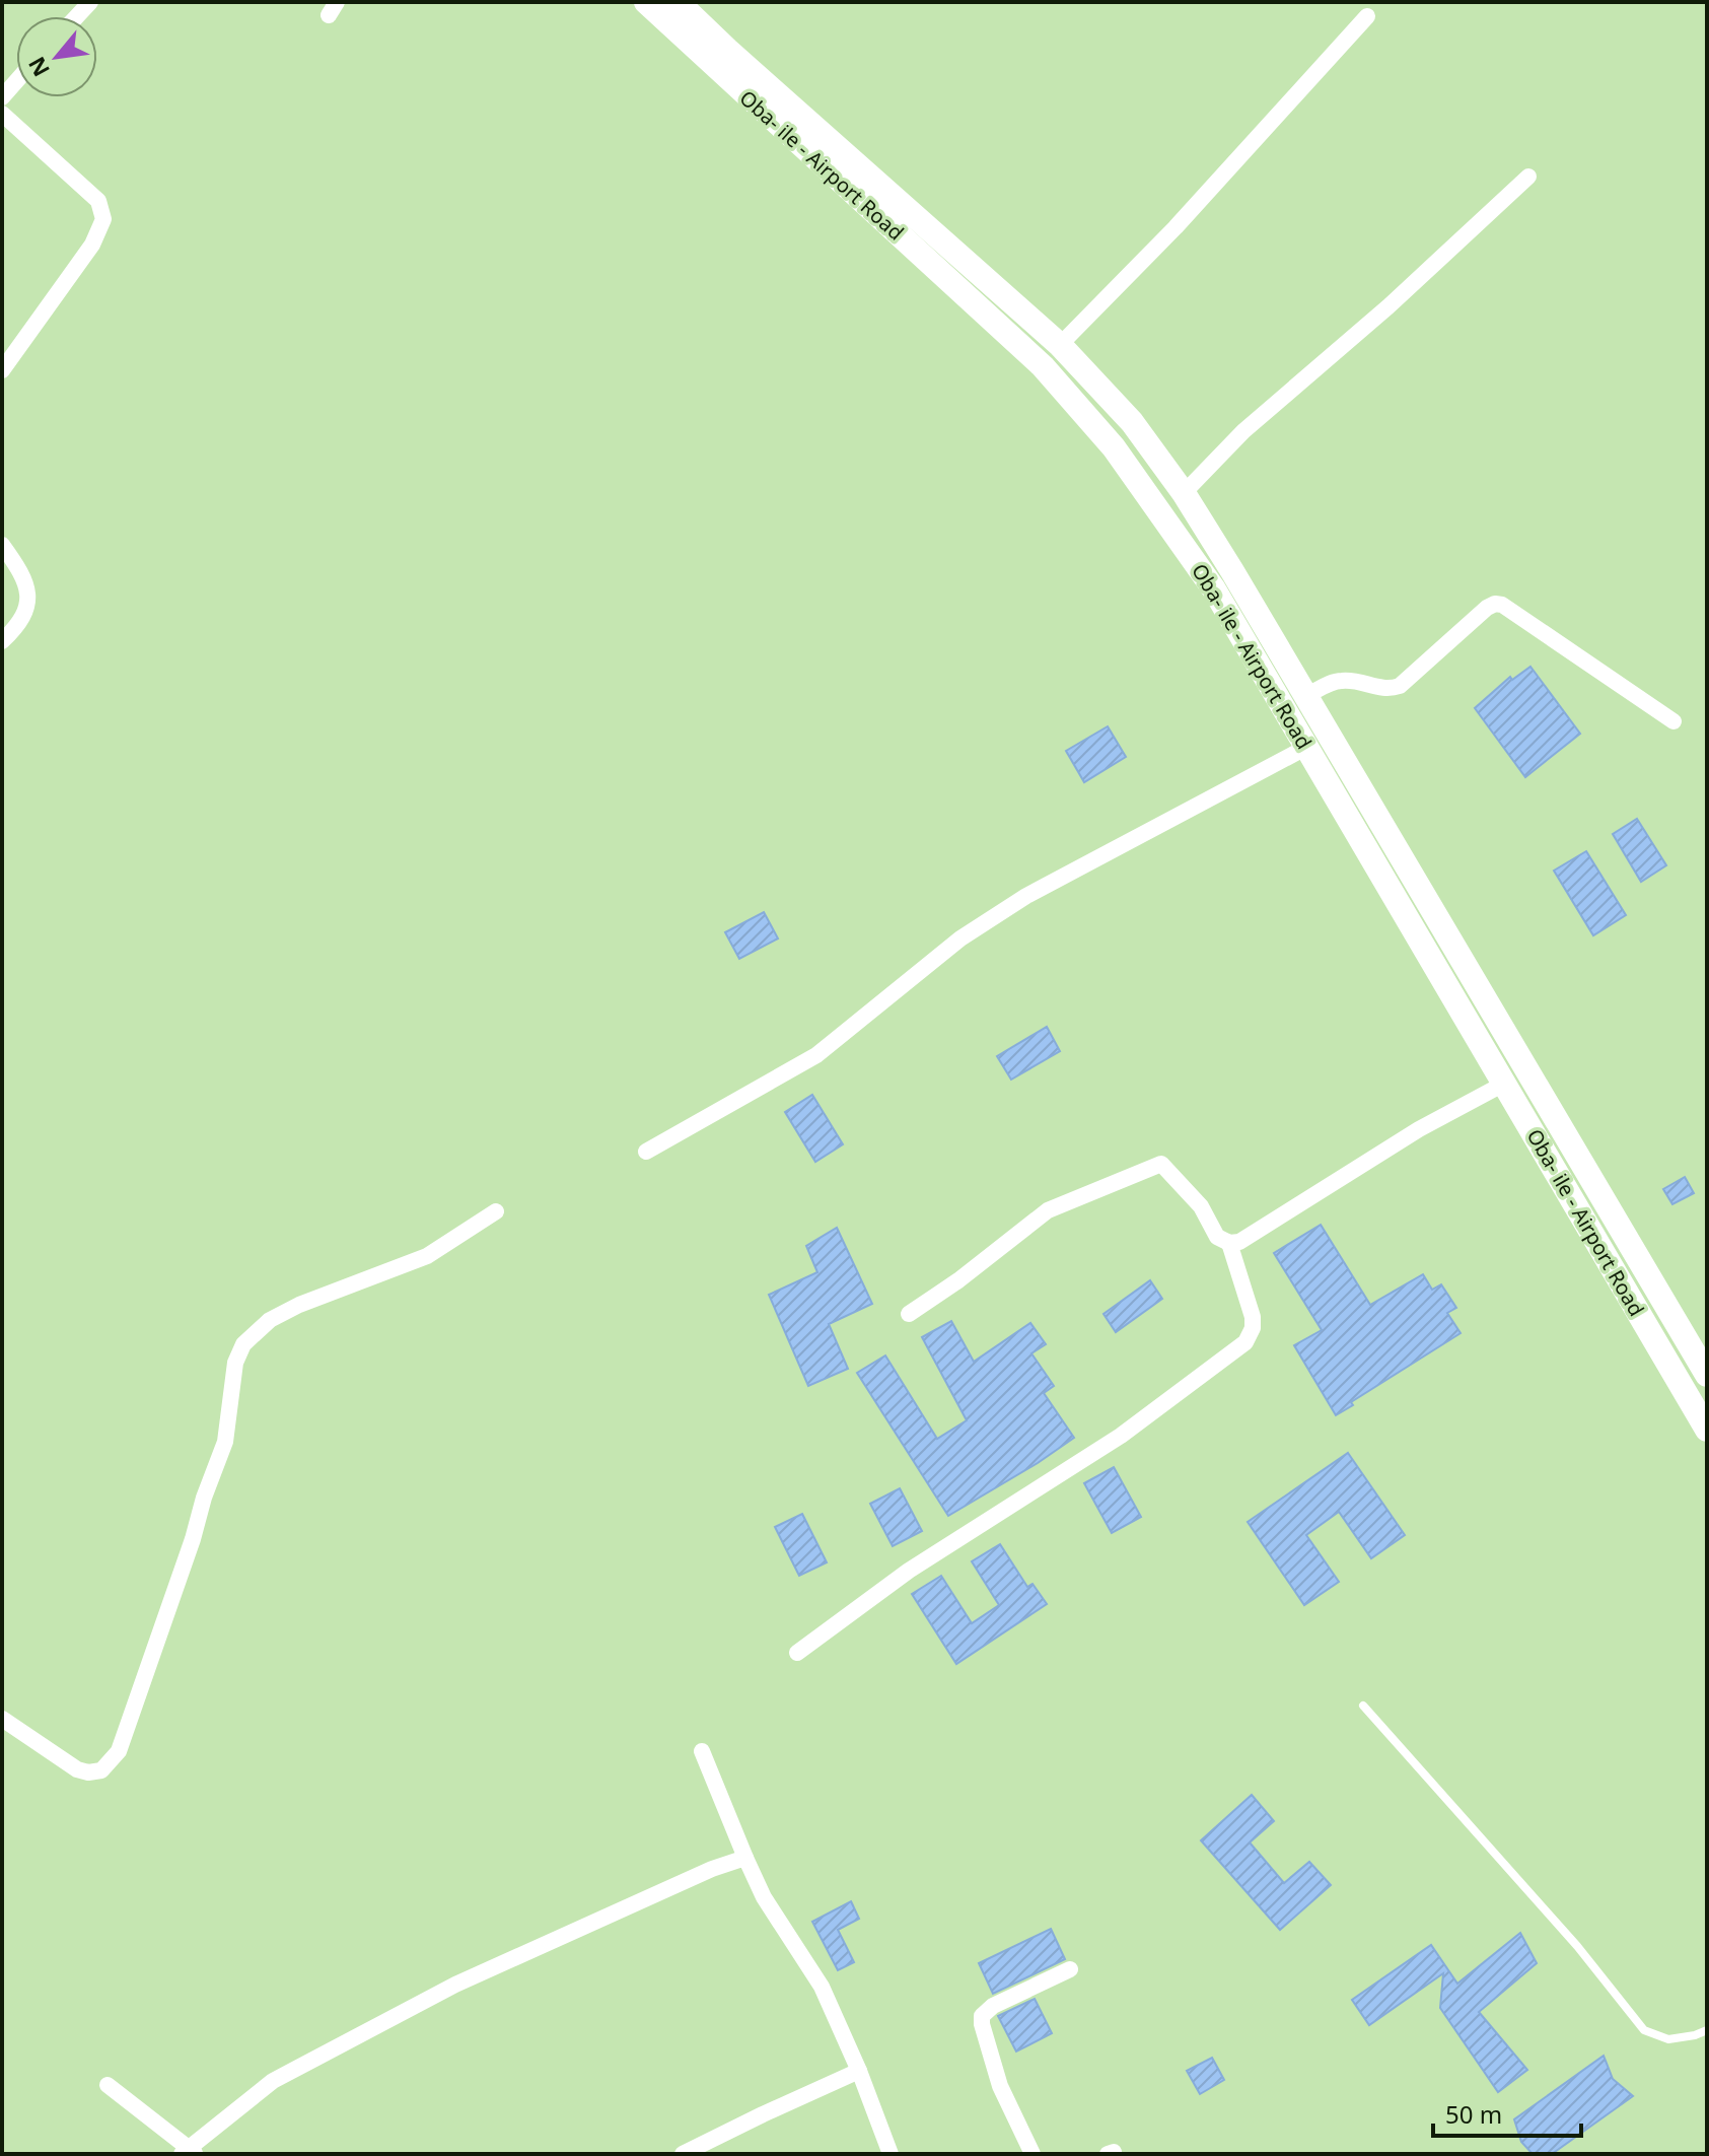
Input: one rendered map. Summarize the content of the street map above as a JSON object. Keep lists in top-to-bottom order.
{
  "streets": {
    "main road": ["Oba- ile - Airport Road"]
  },
  "scale_bar": "50 m",
  "north": "bottom left"
}
